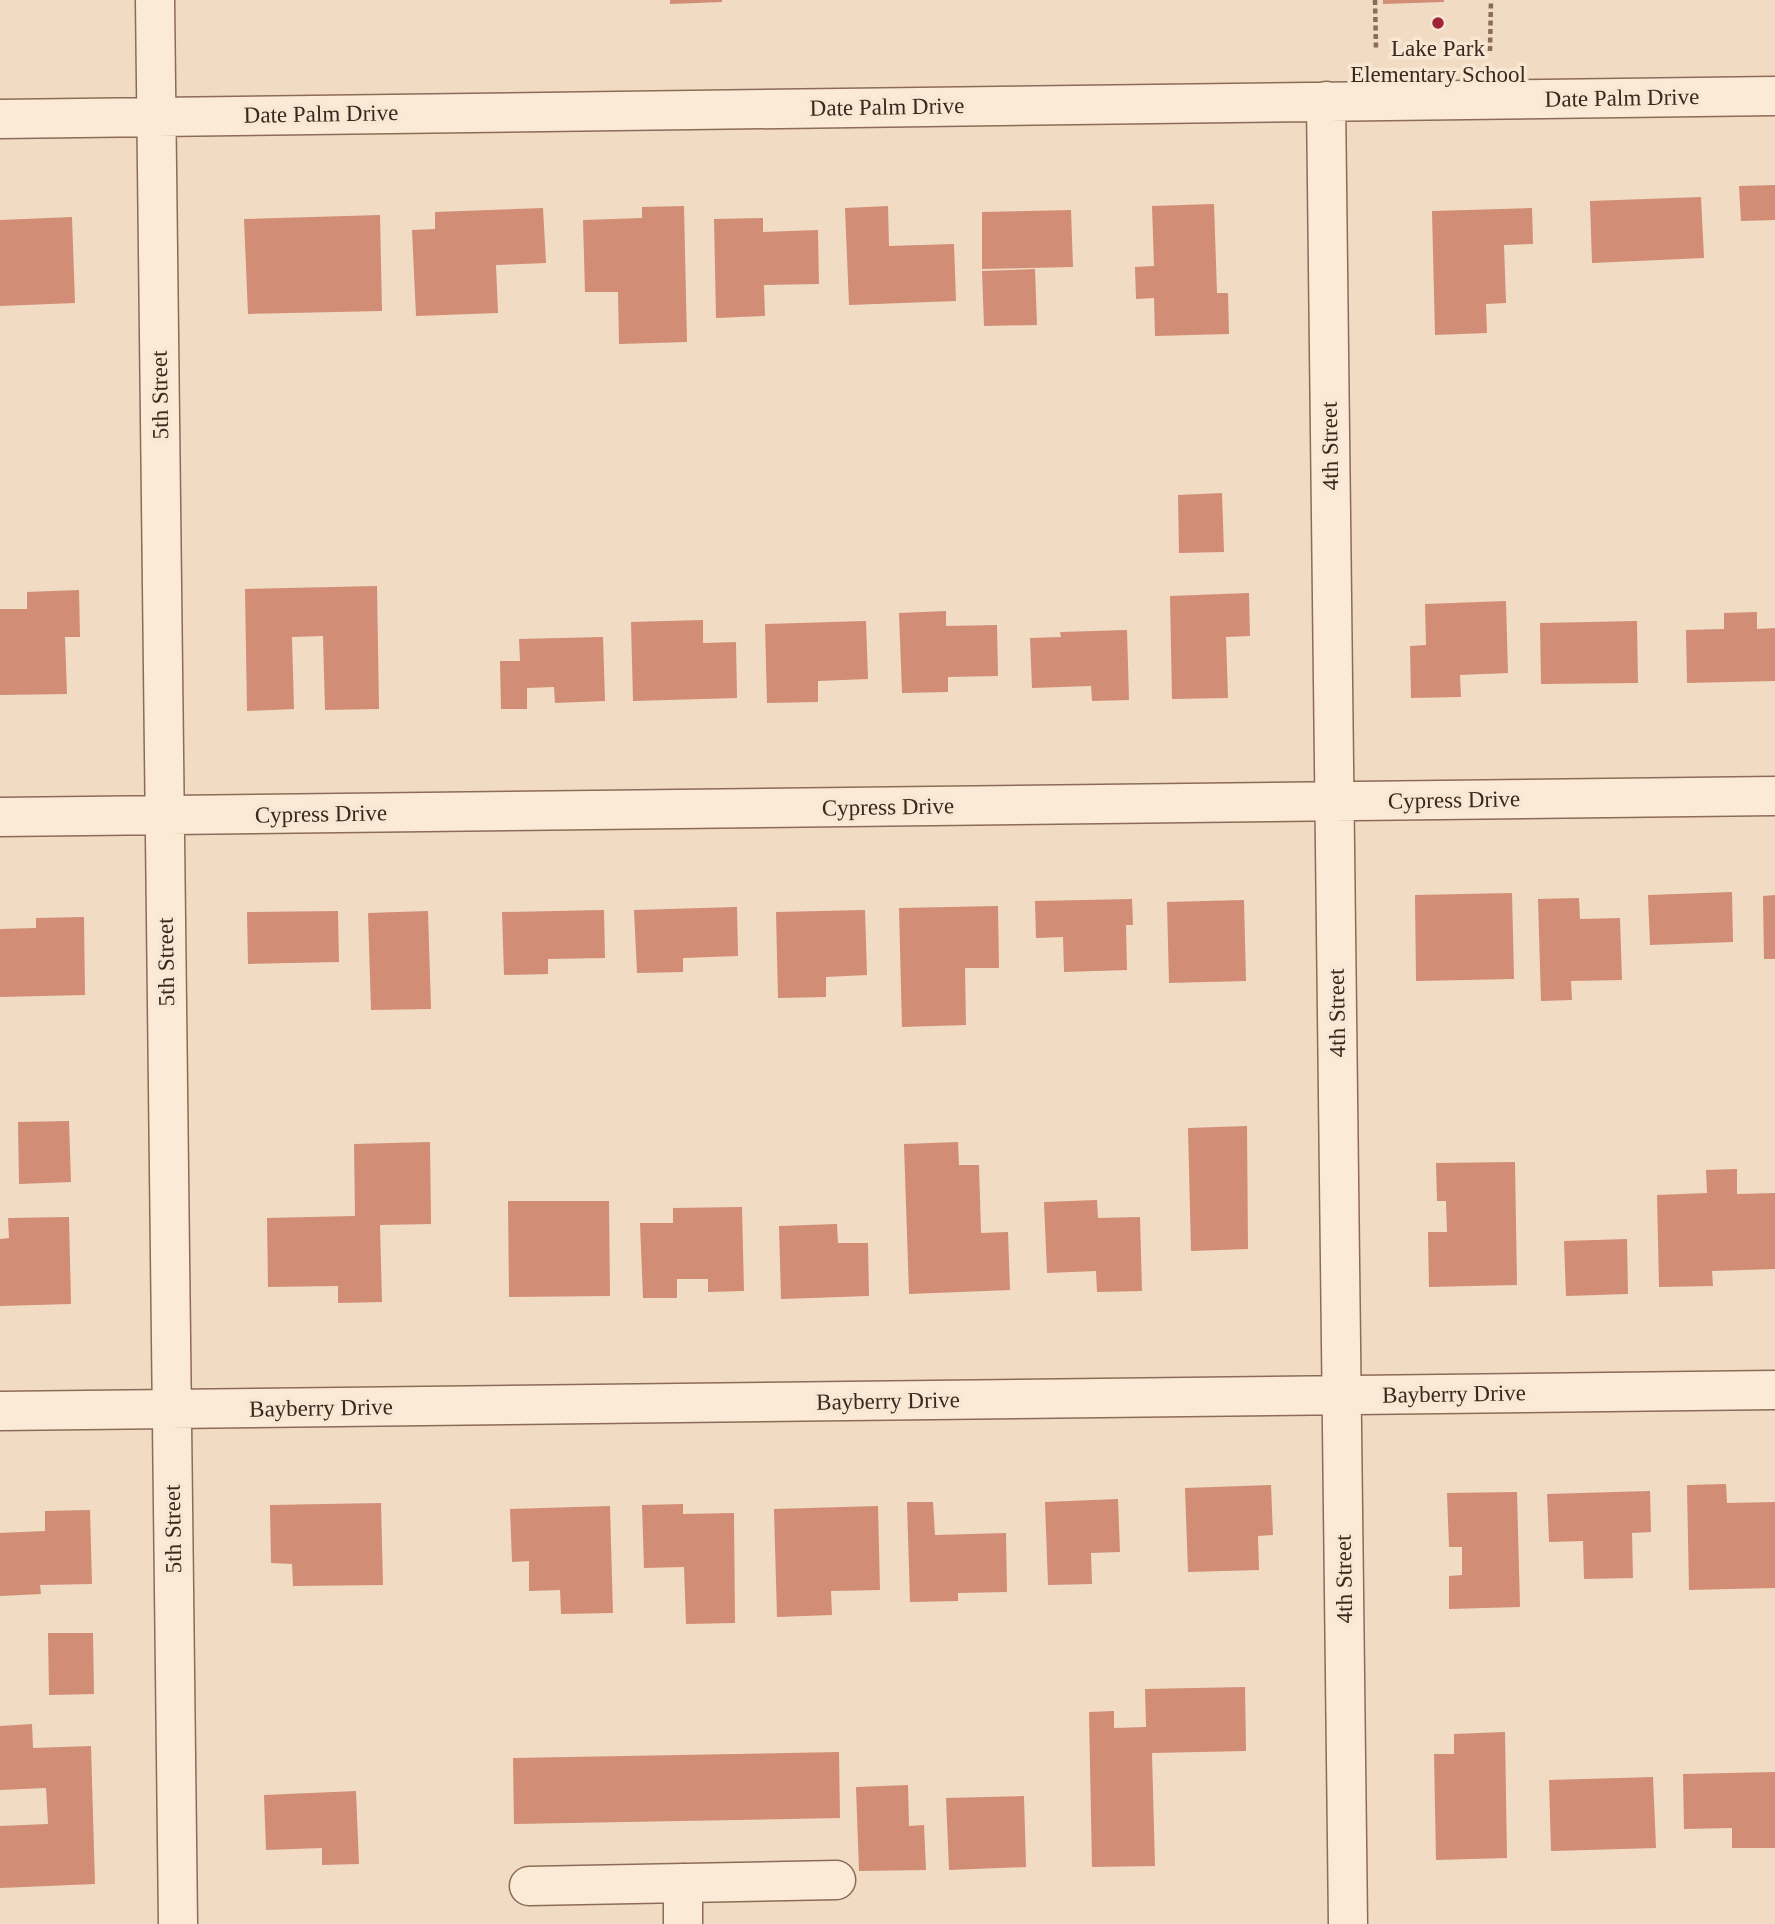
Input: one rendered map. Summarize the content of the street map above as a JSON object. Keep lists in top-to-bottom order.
{
  "streets": {
    "street": [
      "Date Palm Drive",
      "5th Street",
      "4th Street",
      "Cypress Drive",
      "Bayberry Drive"
    ]
  },
  "crossings": [
    ["Date Palm Drive", "5th Street"],
    ["Date Palm Drive", "4th Street"],
    ["5th Street", "Cypress Drive"],
    ["5th Street", "Bayberry Drive"],
    ["4th Street", "Cypress Drive"],
    ["4th Street", "Bayberry Drive"]
  ],
  "places": ["Lake Park Elementary School"]
}
